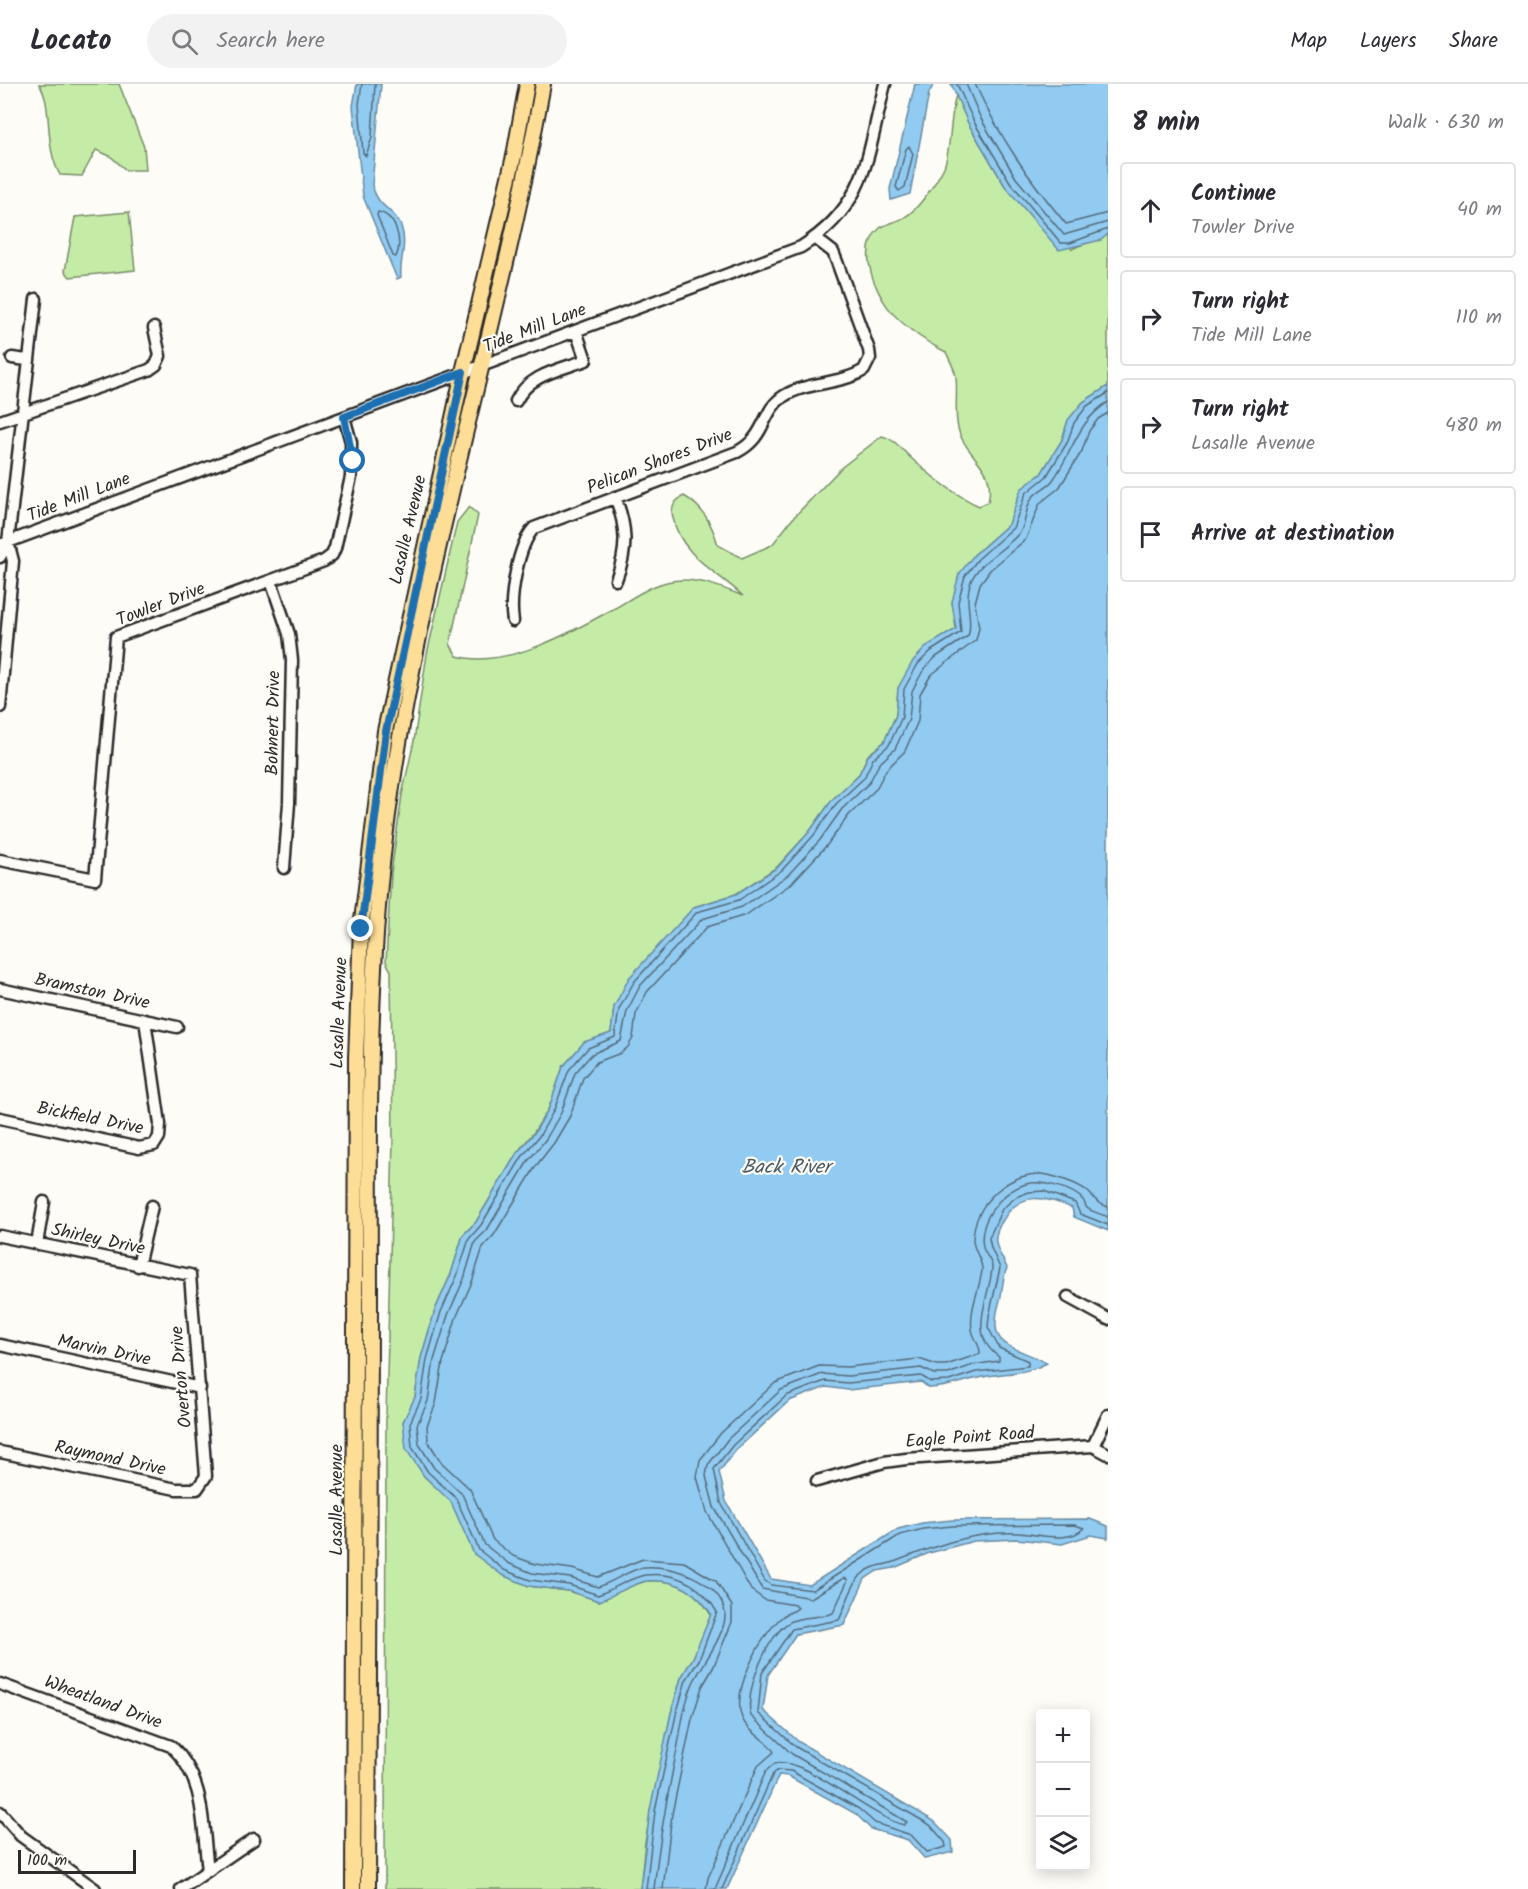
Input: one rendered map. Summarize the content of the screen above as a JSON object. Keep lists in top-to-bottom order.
{
  "streets": {
    "main road": ["Lasalle Avenue"],
    "street": [
      "Tide Mill Lane",
      "Pelican Shores Drive",
      "Towler Drive",
      "Bohnert Drive",
      "Bramston Drive",
      "Bickfield Drive",
      "Shirley Drive",
      "Marvin Drive",
      "Overton Drive",
      "Eagle Point Road",
      "Raymond Drive",
      "Wheatland Drive"
    ]
  },
  "crossings": [
    ["Tide Mill Lane", "Pelican Shores Drive"],
    ["Tide Mill Lane", "Lasalle Avenue"],
    ["Tide Mill Lane", "Towler Drive"],
    ["Towler Drive", "Bohnert Drive"],
    ["Bramston Drive", "Bickfield Drive"],
    ["Shirley Drive", "Overton Drive"],
    ["Marvin Drive", "Overton Drive"],
    ["Overton Drive", "Raymond Drive"]
  ],
  "water": ["Back River"],
  "scale_bar": "100 m",
  "page": {
    "header": "Locato",
    "search": "Search here",
    "nav": ["Map", "Layers", "Share"],
    "heading": ["8 min", "Walk · 630 m"],
    "list": [
      ["Continue", "Towler Drive", "40 m"],
      ["Turn right", "Tide Mill Lane", "110 m"],
      ["Turn right", "Lasalle Avenue", "480 m"],
      "Arrive at destination"
    ],
    "map_buttons": ["+", "−"],
    "scale": "100 m"
  }
}
